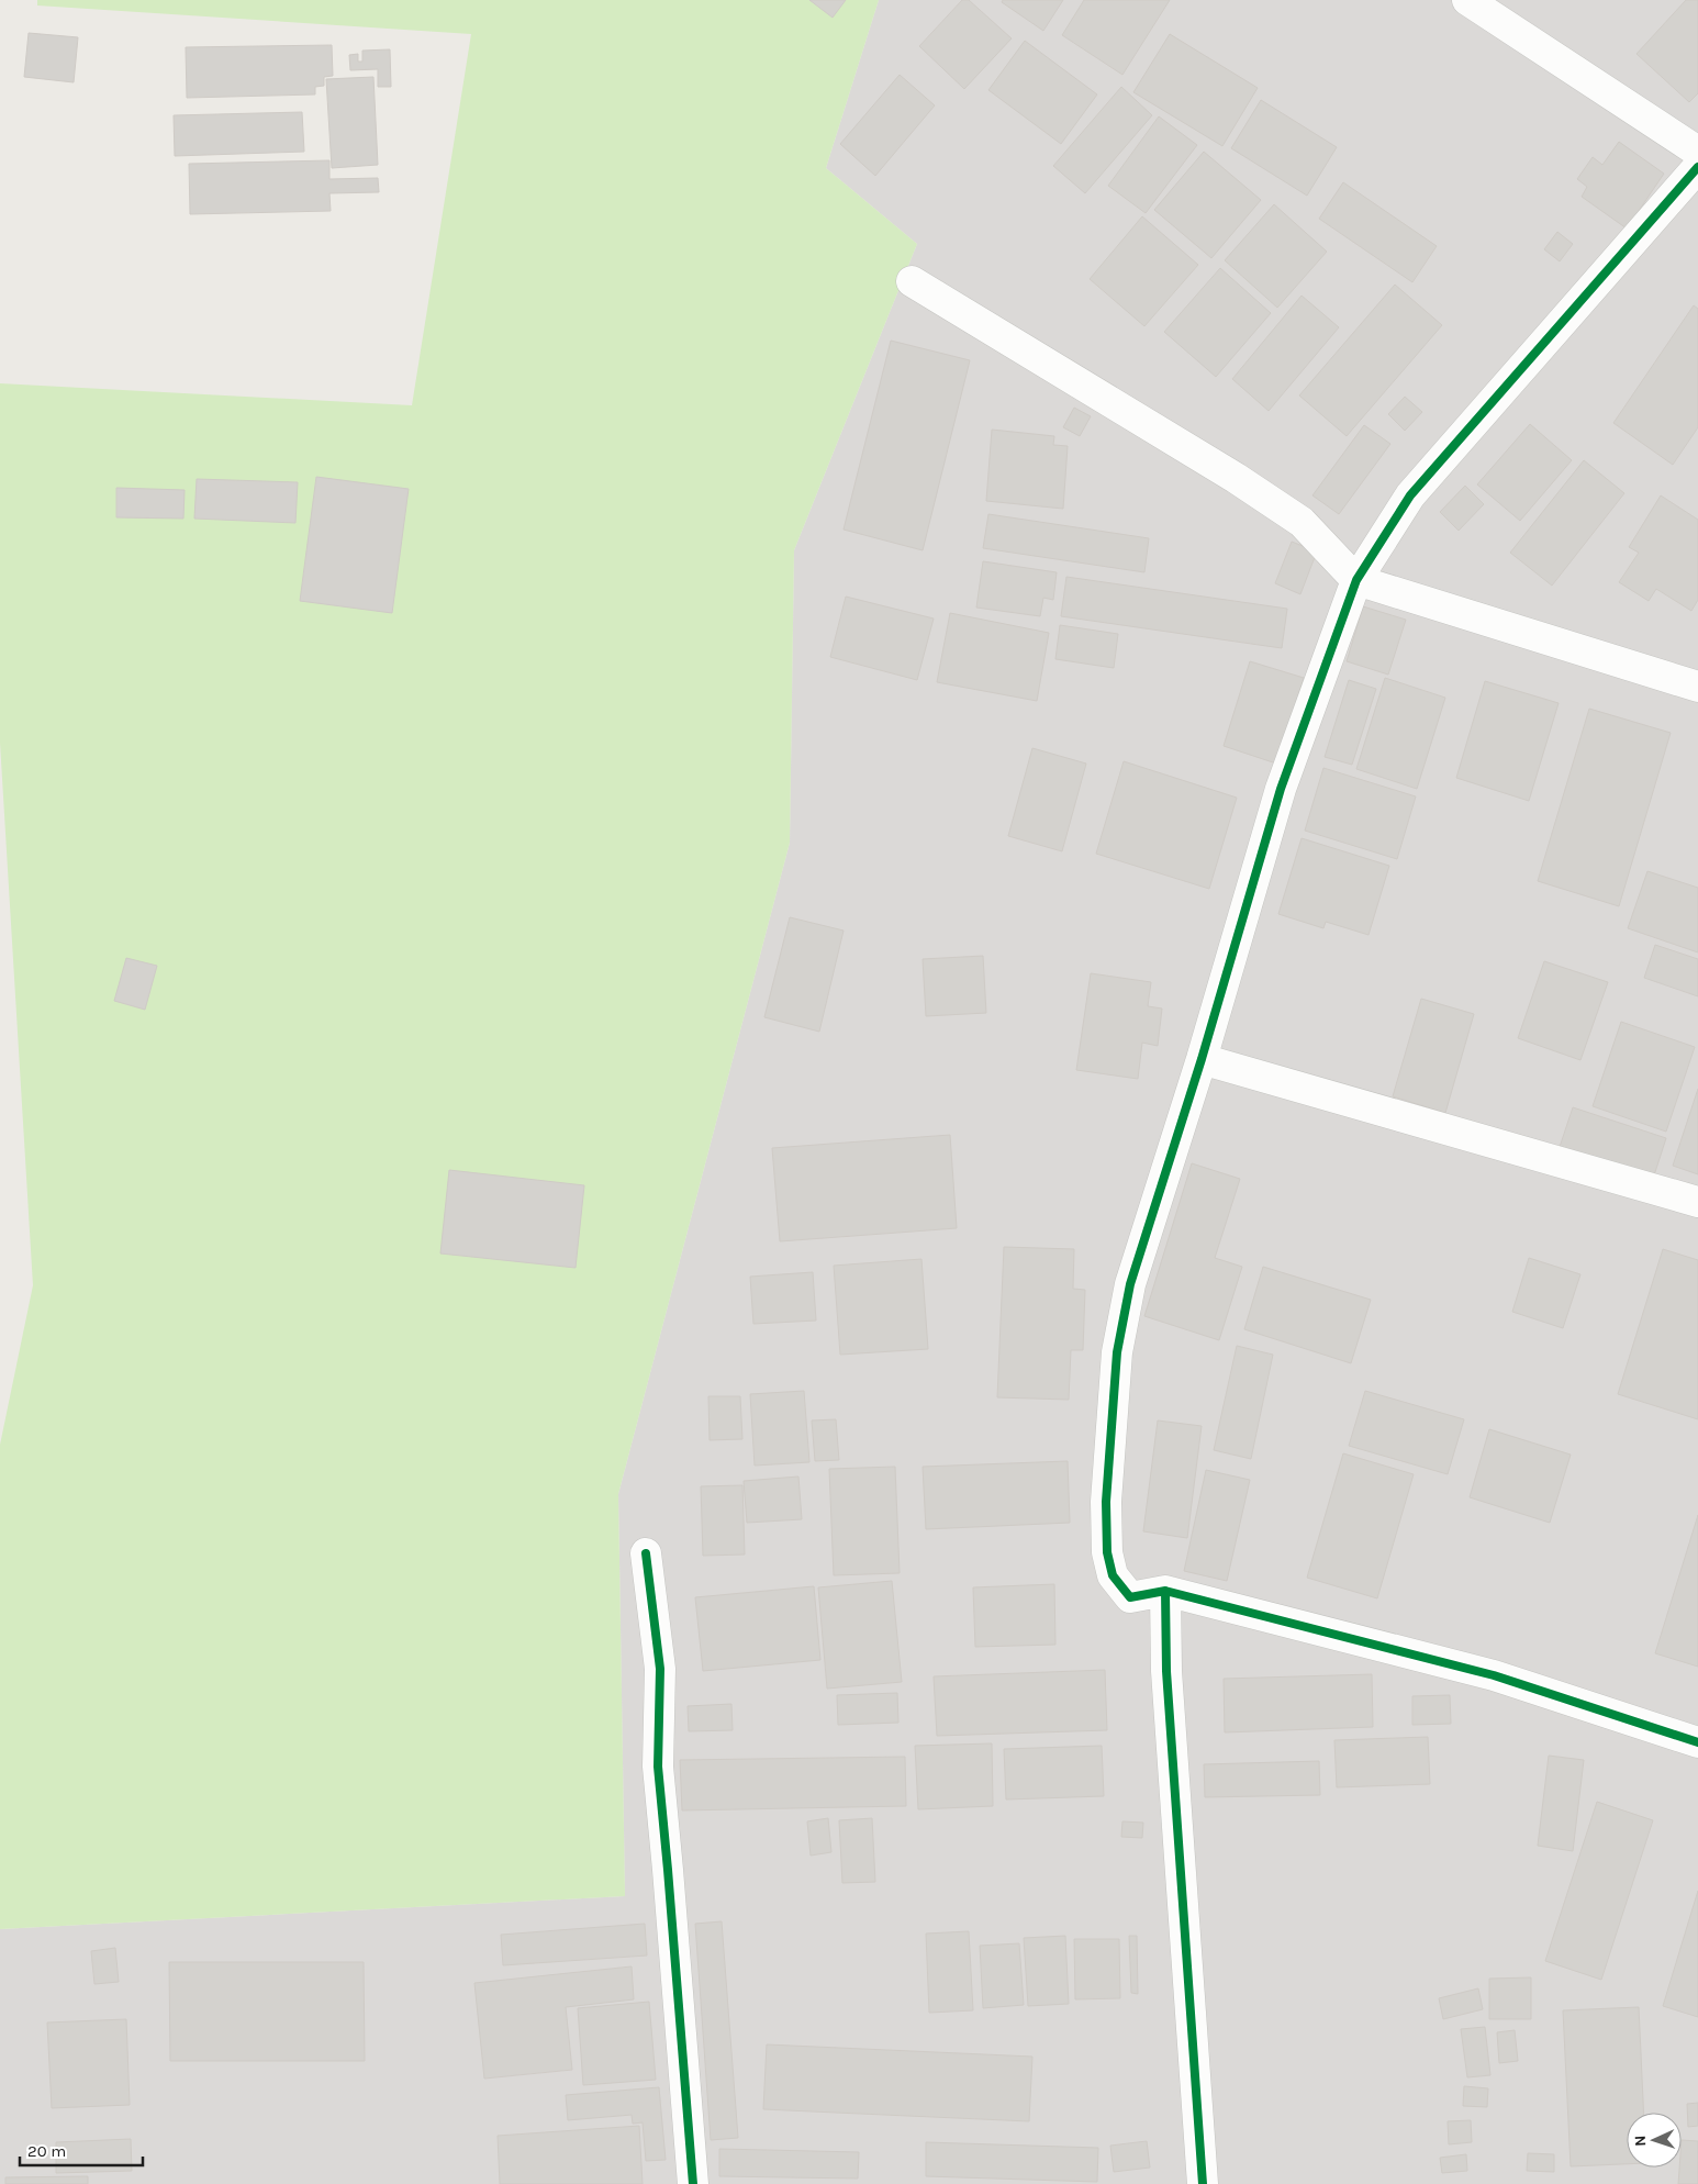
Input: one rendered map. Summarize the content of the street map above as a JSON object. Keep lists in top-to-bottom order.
{
  "scale_bar": "20 m",
  "north": "left"
}
